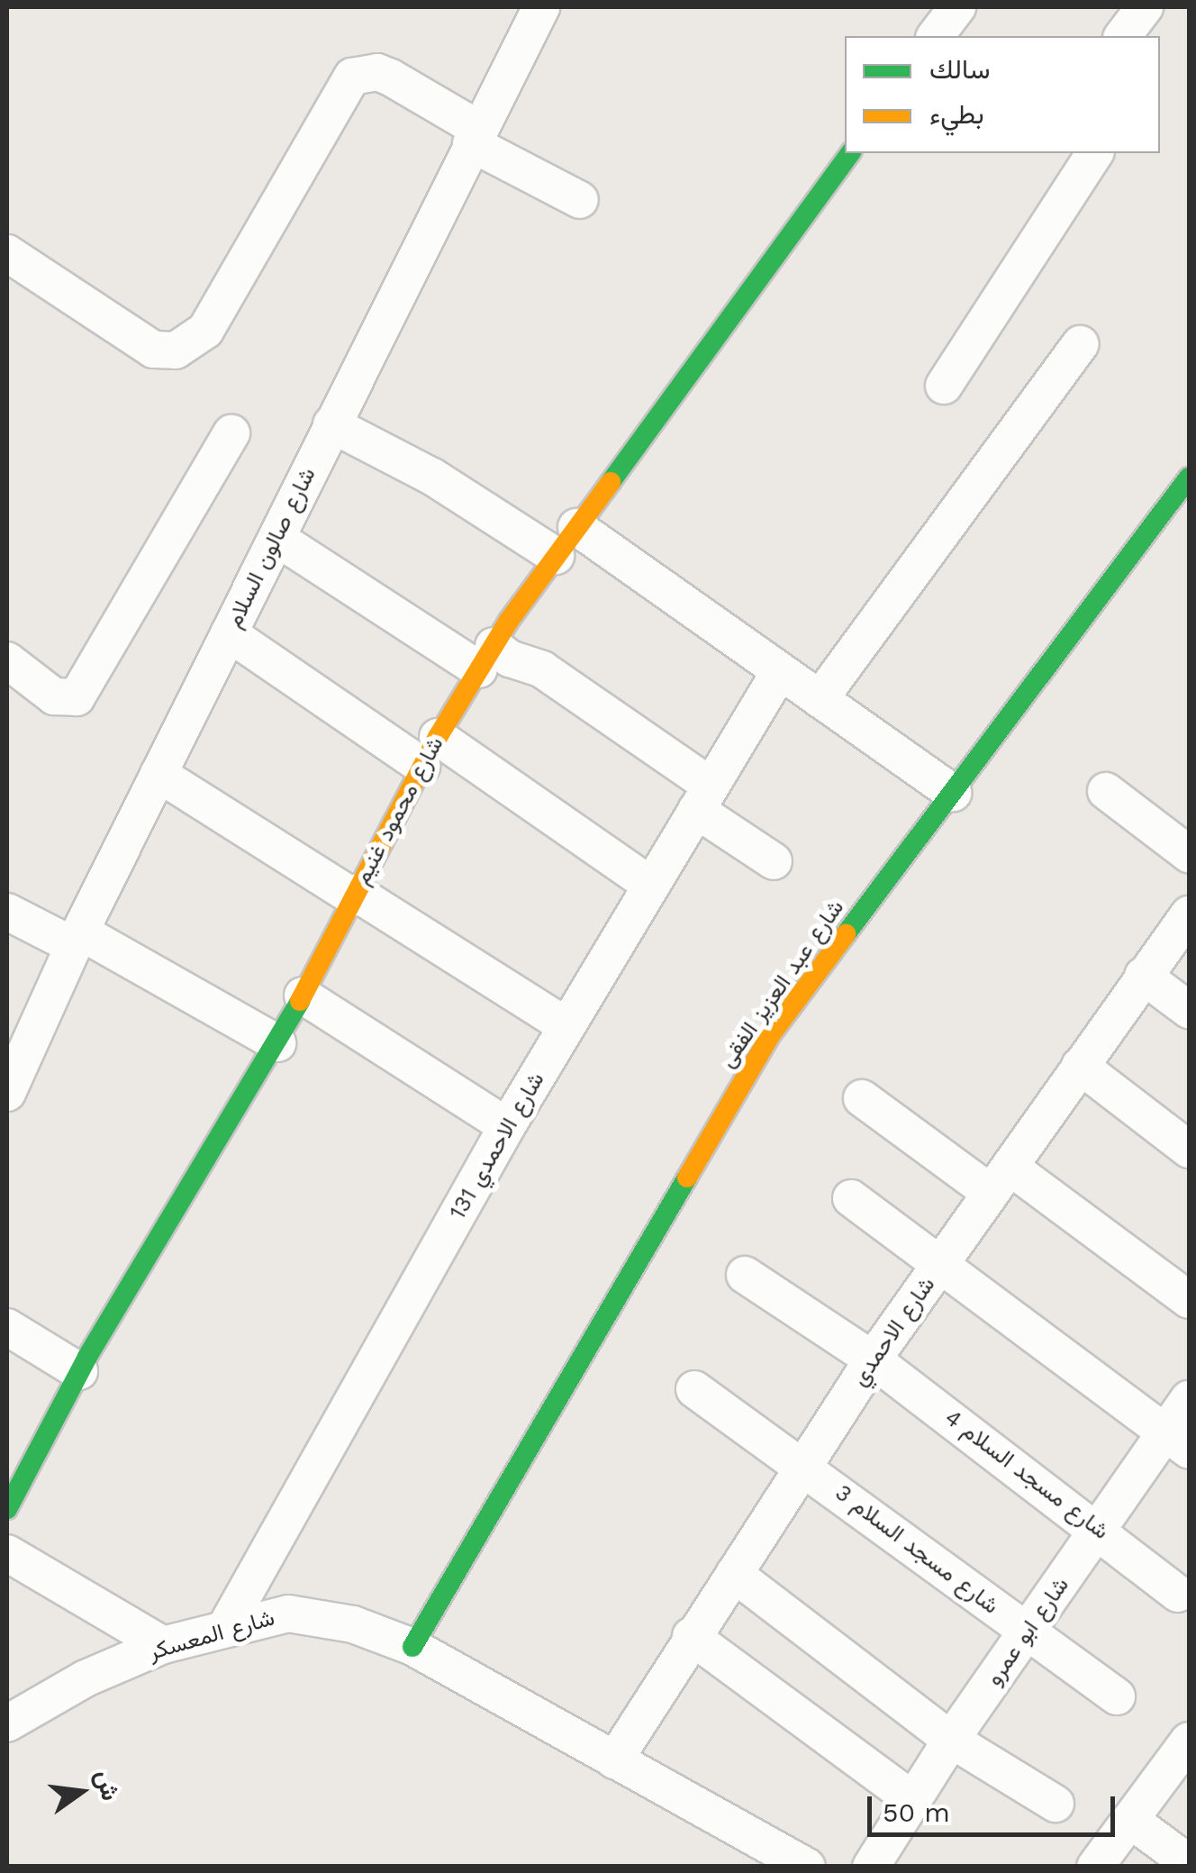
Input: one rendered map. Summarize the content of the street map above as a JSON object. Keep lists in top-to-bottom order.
{
  "streets": {
    "street": [
      "شارع صالون السلام",
      "شارع محمود غنيم",
      "شارع عبد العزيز الفقى",
      "شارع الاحمدي 131",
      "شارع الاحمدي",
      "شارع مسجد السلام 4",
      "شارع مسجد السلام 3",
      "شارع ابو عمرو",
      "شارع المعسكر"
    ]
  },
  "crossings": [
    ["شارع عبد العزيز الفقى", "شارع المعسكر"],
    ["شارع الاحمدي 131", "شارع المعسكر"],
    ["شارع الاحمدي", "شارع مسجد السلام 4"],
    ["شارع الاحمدي", "شارع مسجد السلام 3"],
    ["شارع الاحمدي", "شارع المعسكر"],
    ["شارع مسجد السلام 4", "شارع ابو عمرو"],
    ["شارع مسجد السلام 3", "شارع ابو عمرو"]
  ],
  "legend": ["سالك", "بطيء"],
  "scale_bar": "50 m",
  "north": "right"
}
